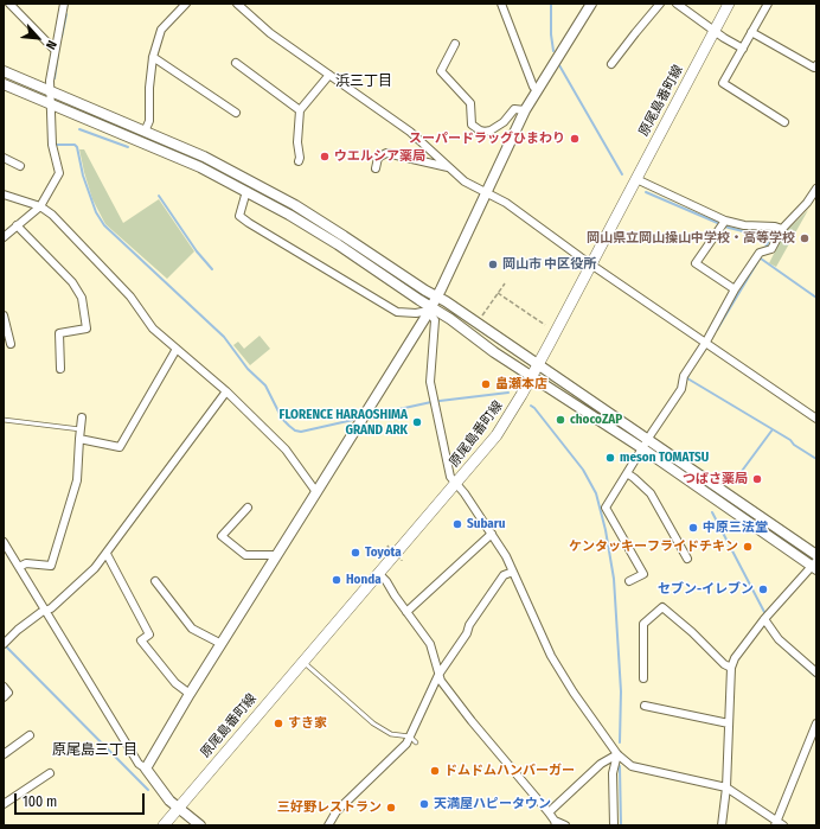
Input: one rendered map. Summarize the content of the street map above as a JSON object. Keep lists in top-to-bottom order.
{
  "streets": {
    "main road": ["原尾島番町線"]
  },
  "districts": ["浜三丁目", "原尾島三丁目"],
  "places": [
    "スーパードラッグひまわり",
    "ウエルシア薬局",
    "岡山県立岡山操山中学校・高等学校",
    "岡山市 中区役所",
    "畠瀬本店",
    "chocoZAP",
    "FLORENCE HARAOSHIMA GRAND ARK",
    "meson TOMATSU",
    "つばさ薬局",
    "Subaru",
    "中原三法堂",
    "ケンタッキーフライドチキン",
    "Toyota",
    "Honda",
    "セブン-イレブン",
    "すき家",
    "ドムドムハンバーガー",
    "天満屋ハピータウン",
    "三好野レストラン"
  ],
  "scale_bar": "100 m",
  "north": "bottom right"
}
